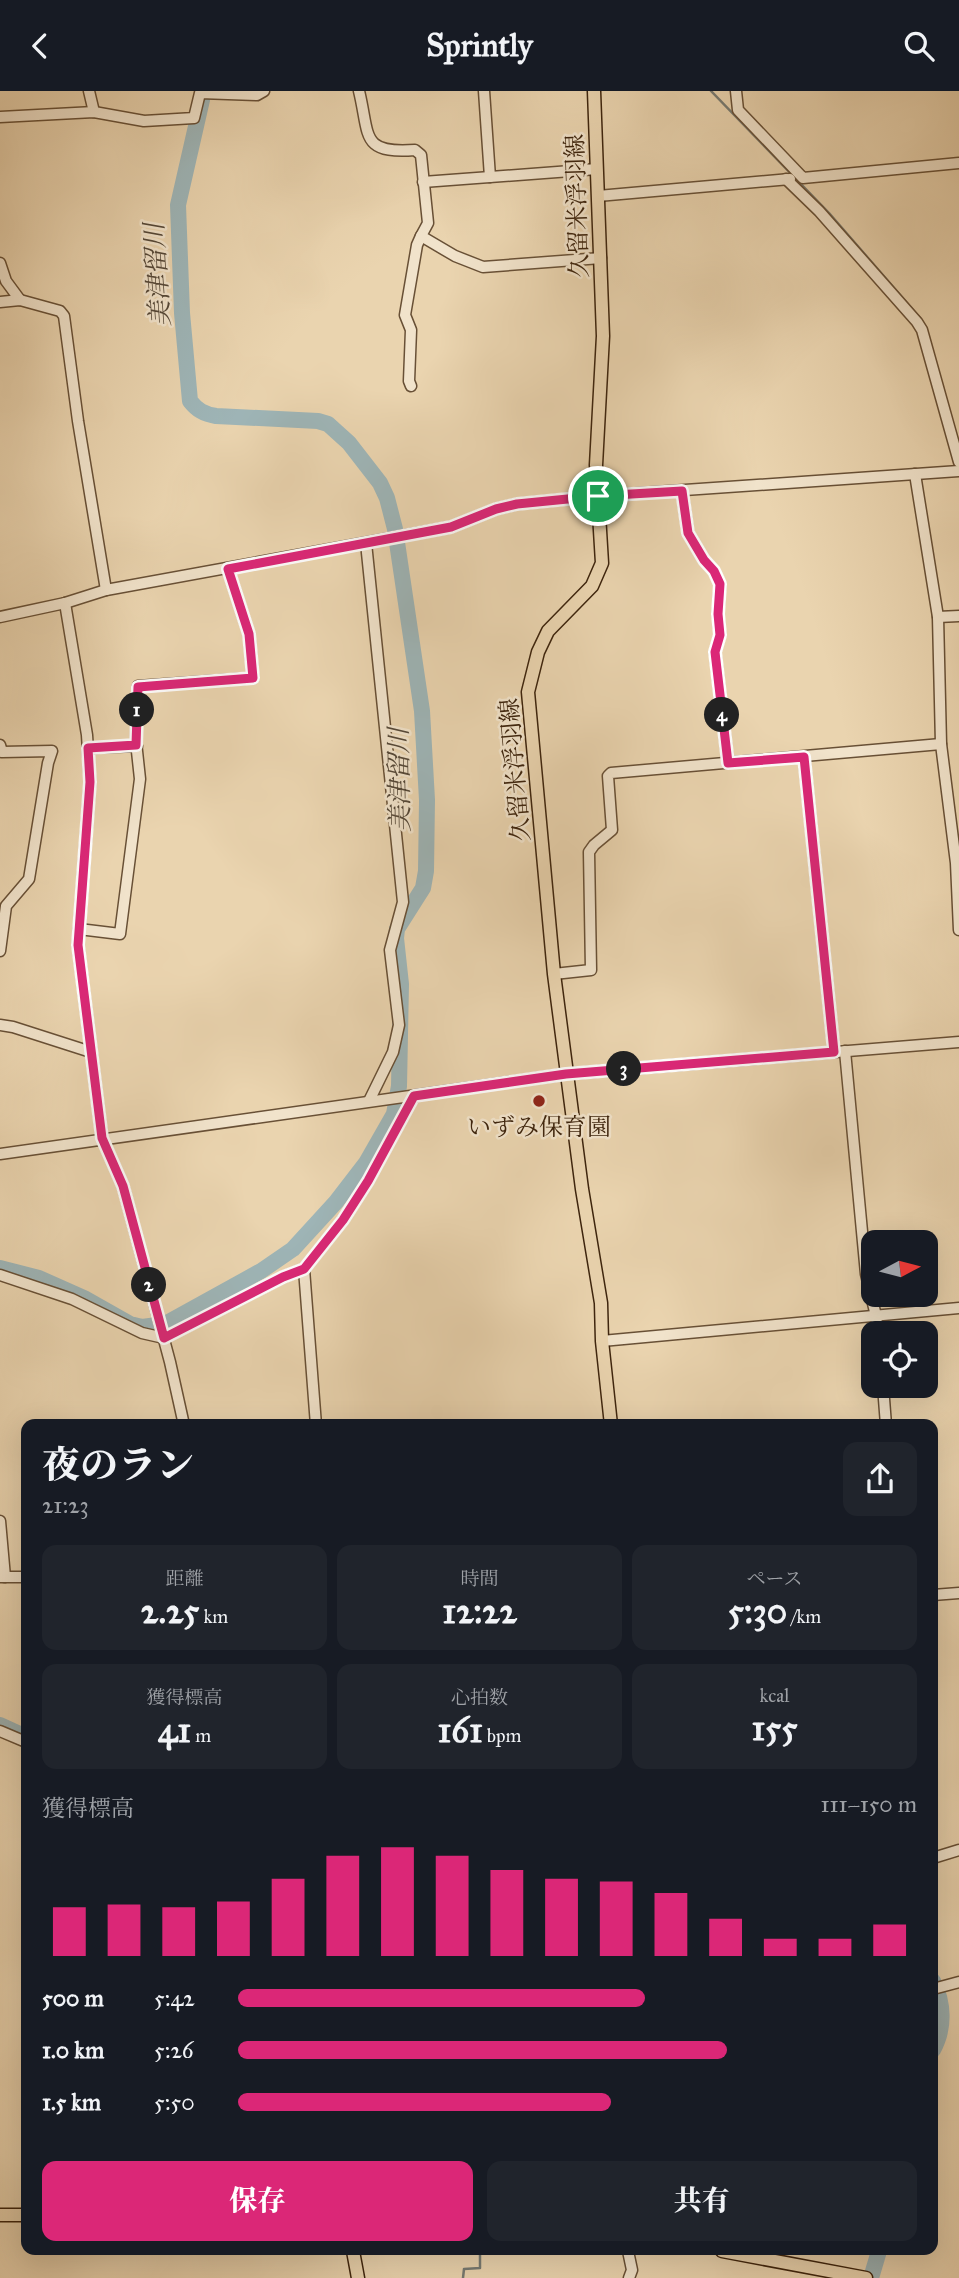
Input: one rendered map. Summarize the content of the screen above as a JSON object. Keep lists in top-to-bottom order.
{
  "streets": {
    "main road": ["久留米浮羽線"]
  },
  "water": ["美津留川"],
  "places": ["いずみ保育園"],
  "north": "right",
  "page": {
    "header": "Sprintly",
    "pins": [
      "1",
      "4",
      "3",
      "2"
    ],
    "heading": ["夜のラン", "21:23"],
    "stats": [
      ["距離", "2.25 km"],
      ["時間", "12:22"],
      ["ペース", "5:30 /km"],
      ["獲得標高", "41 m"],
      ["心拍数", "161 bpm"],
      ["kcal", "155"]
    ],
    "chart": ["獲得標高", "111–150 m"],
    "list": [
      {
        "name": "500 m",
        "note": "5:42"
      },
      {
        "name": "1.0 km",
        "note": "5:26"
      },
      {
        "name": "1.5 km",
        "note": "5:50"
      }
    ],
    "buttons": ["保存", "共有"]
  }
}
